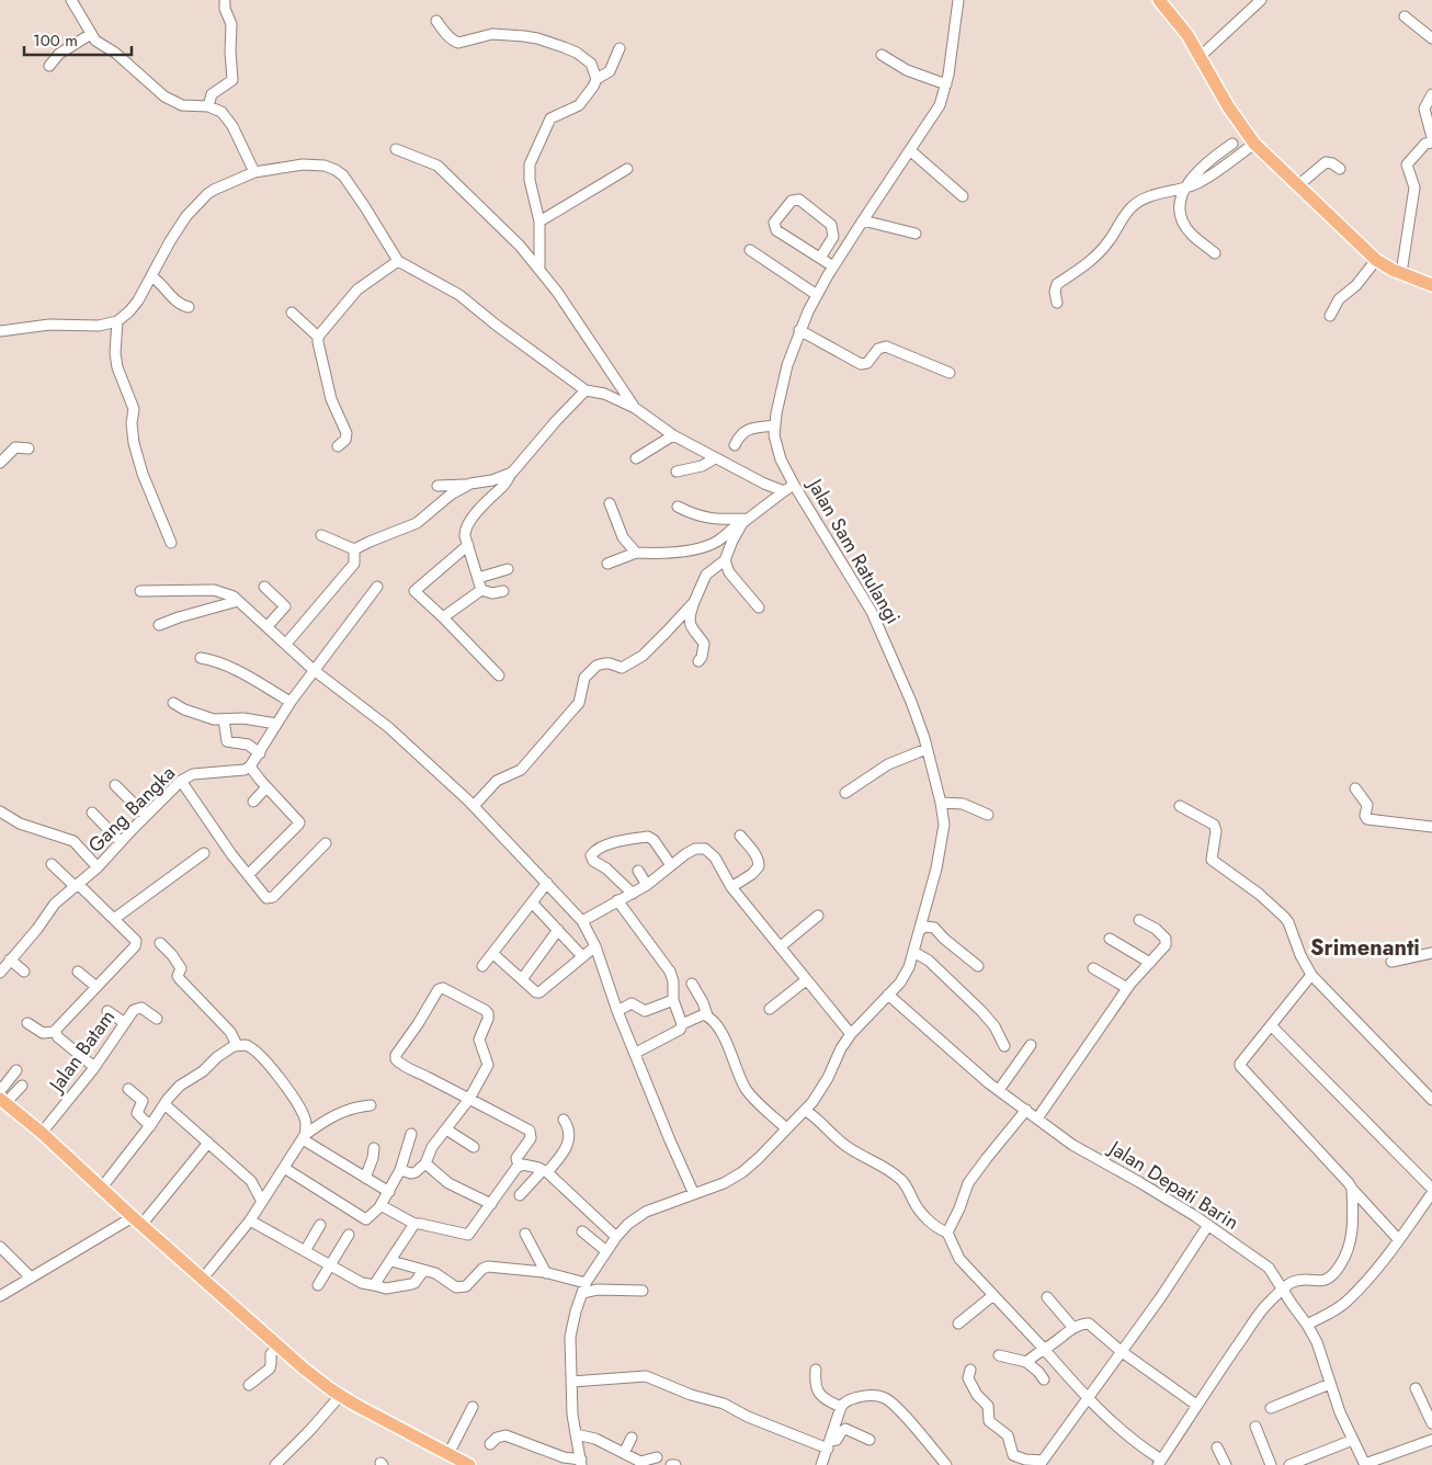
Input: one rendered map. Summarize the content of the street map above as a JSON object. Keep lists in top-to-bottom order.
{
  "streets": {
    "street": [
      "Jalan Sam Ratulangi",
      "Gang Bangka",
      "Jalan Batam",
      "Jalan Depati Barin"
    ]
  },
  "crossings": [
    ["Jalan Sam Ratulangi", "Jalan Depati Barin"]
  ],
  "districts": ["Srimenanti"],
  "scale_bar": "100 m"
}
